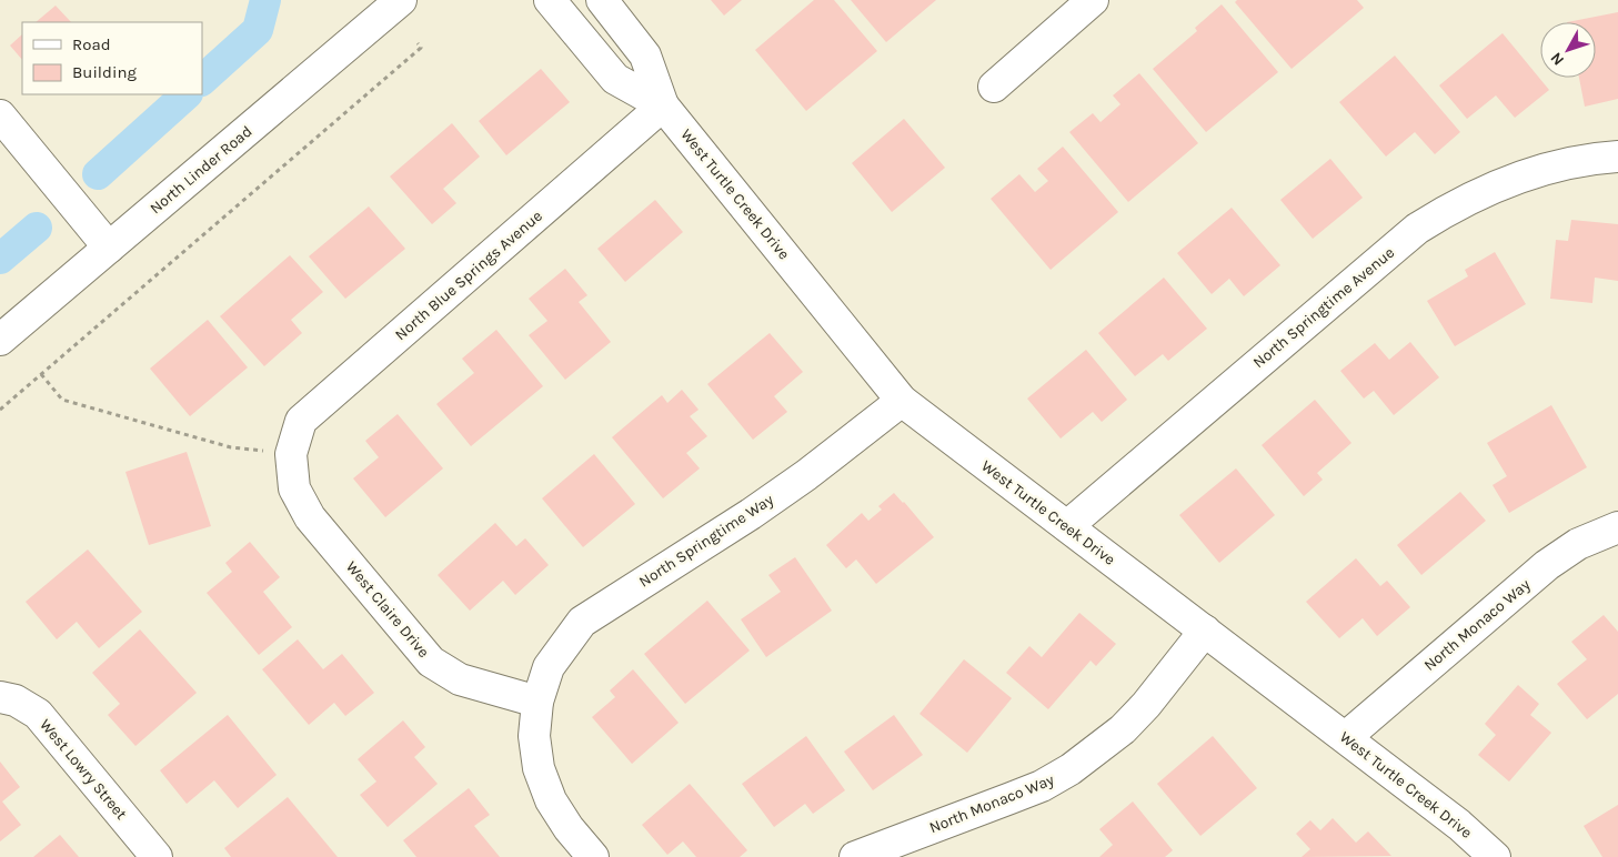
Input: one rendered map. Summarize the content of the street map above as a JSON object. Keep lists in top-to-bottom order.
{
  "streets": {
    "street": [
      "North Linder Road",
      "West Turtle Creek Drive",
      "North Blue Springs Avenue",
      "North Springtime Avenue",
      "North Springtime Way",
      "West Claire Drive",
      "North Monaco Way",
      "West Lowry Street"
    ]
  },
  "crossings": [
    ["West Turtle Creek Drive", "North Blue Springs Avenue"],
    ["West Turtle Creek Drive", "North Springtime Avenue"],
    ["West Turtle Creek Drive", "North Springtime Way"],
    ["West Turtle Creek Drive", "North Monaco Way"],
    ["North Blue Springs Avenue", "West Claire Drive"],
    ["North Springtime Way", "West Claire Drive"]
  ],
  "legend": ["Road", "Building"],
  "north": "bottom left"
}
